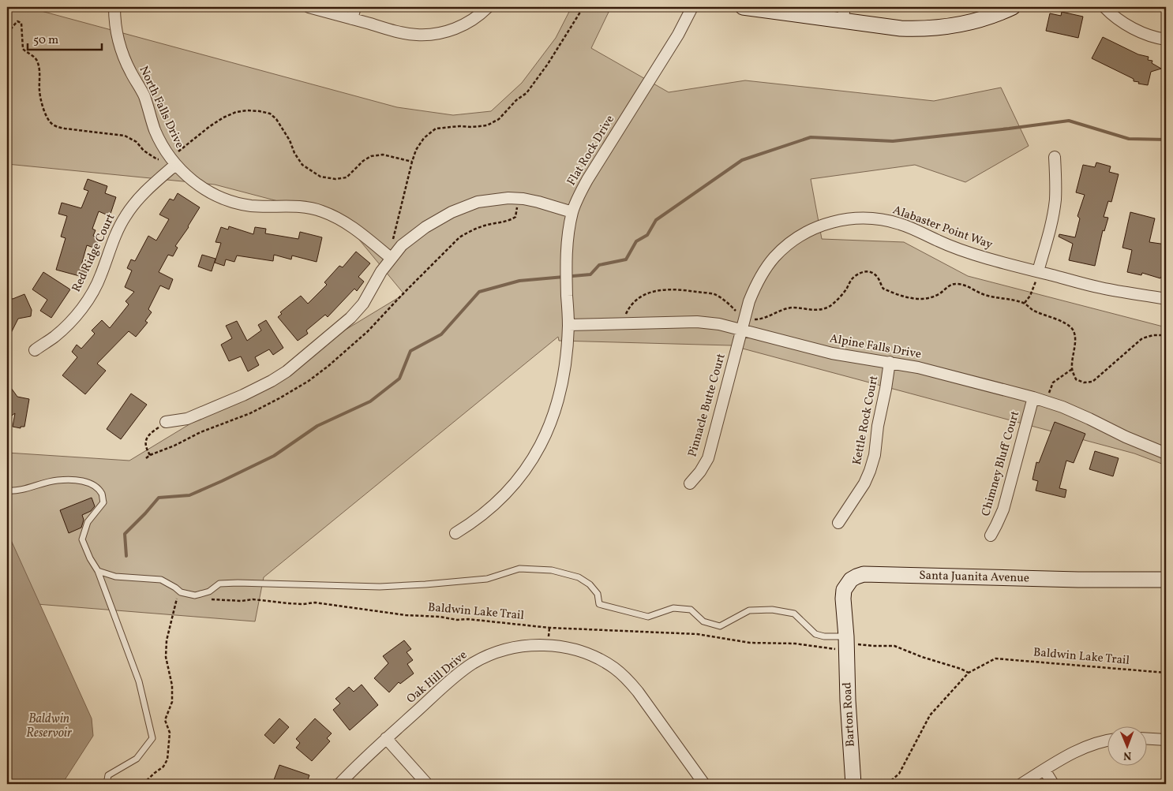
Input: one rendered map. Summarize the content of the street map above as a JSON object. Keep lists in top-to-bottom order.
{
  "streets": {
    "street": [
      "North Falls Drive",
      "Flat Rock Drive",
      "Alabaster Point Way",
      "Red Ridge Court",
      "Alpine Falls Drive",
      "Pinnacle Butte Court",
      "Kettle Rock Court",
      "Chimney Bluff Court",
      "Santa Juanita Avenue",
      "Oak Hill Drive",
      "Barton Road"
    ],
    "path": ["Baldwin Lake Trail"]
  },
  "crossings": [
    ["North Falls Drive", "Red Ridge Court"],
    ["Flat Rock Drive", "Alpine Falls Drive"],
    ["Alabaster Point Way", "Alpine Falls Drive"],
    ["Alabaster Point Way", "Pinnacle Butte Court"],
    ["Alpine Falls Drive", "Pinnacle Butte Court"],
    ["Alpine Falls Drive", "Kettle Rock Court"],
    ["Alpine Falls Drive", "Chimney Bluff Court"],
    ["Santa Juanita Avenue", "Baldwin Lake Trail"],
    ["Santa Juanita Avenue", "Barton Road"],
    ["Baldwin Lake Trail", "Barton Road"]
  ],
  "water": ["Baldwin Reservoir"],
  "scale_bar": "50 m",
  "north": "bottom"
}
